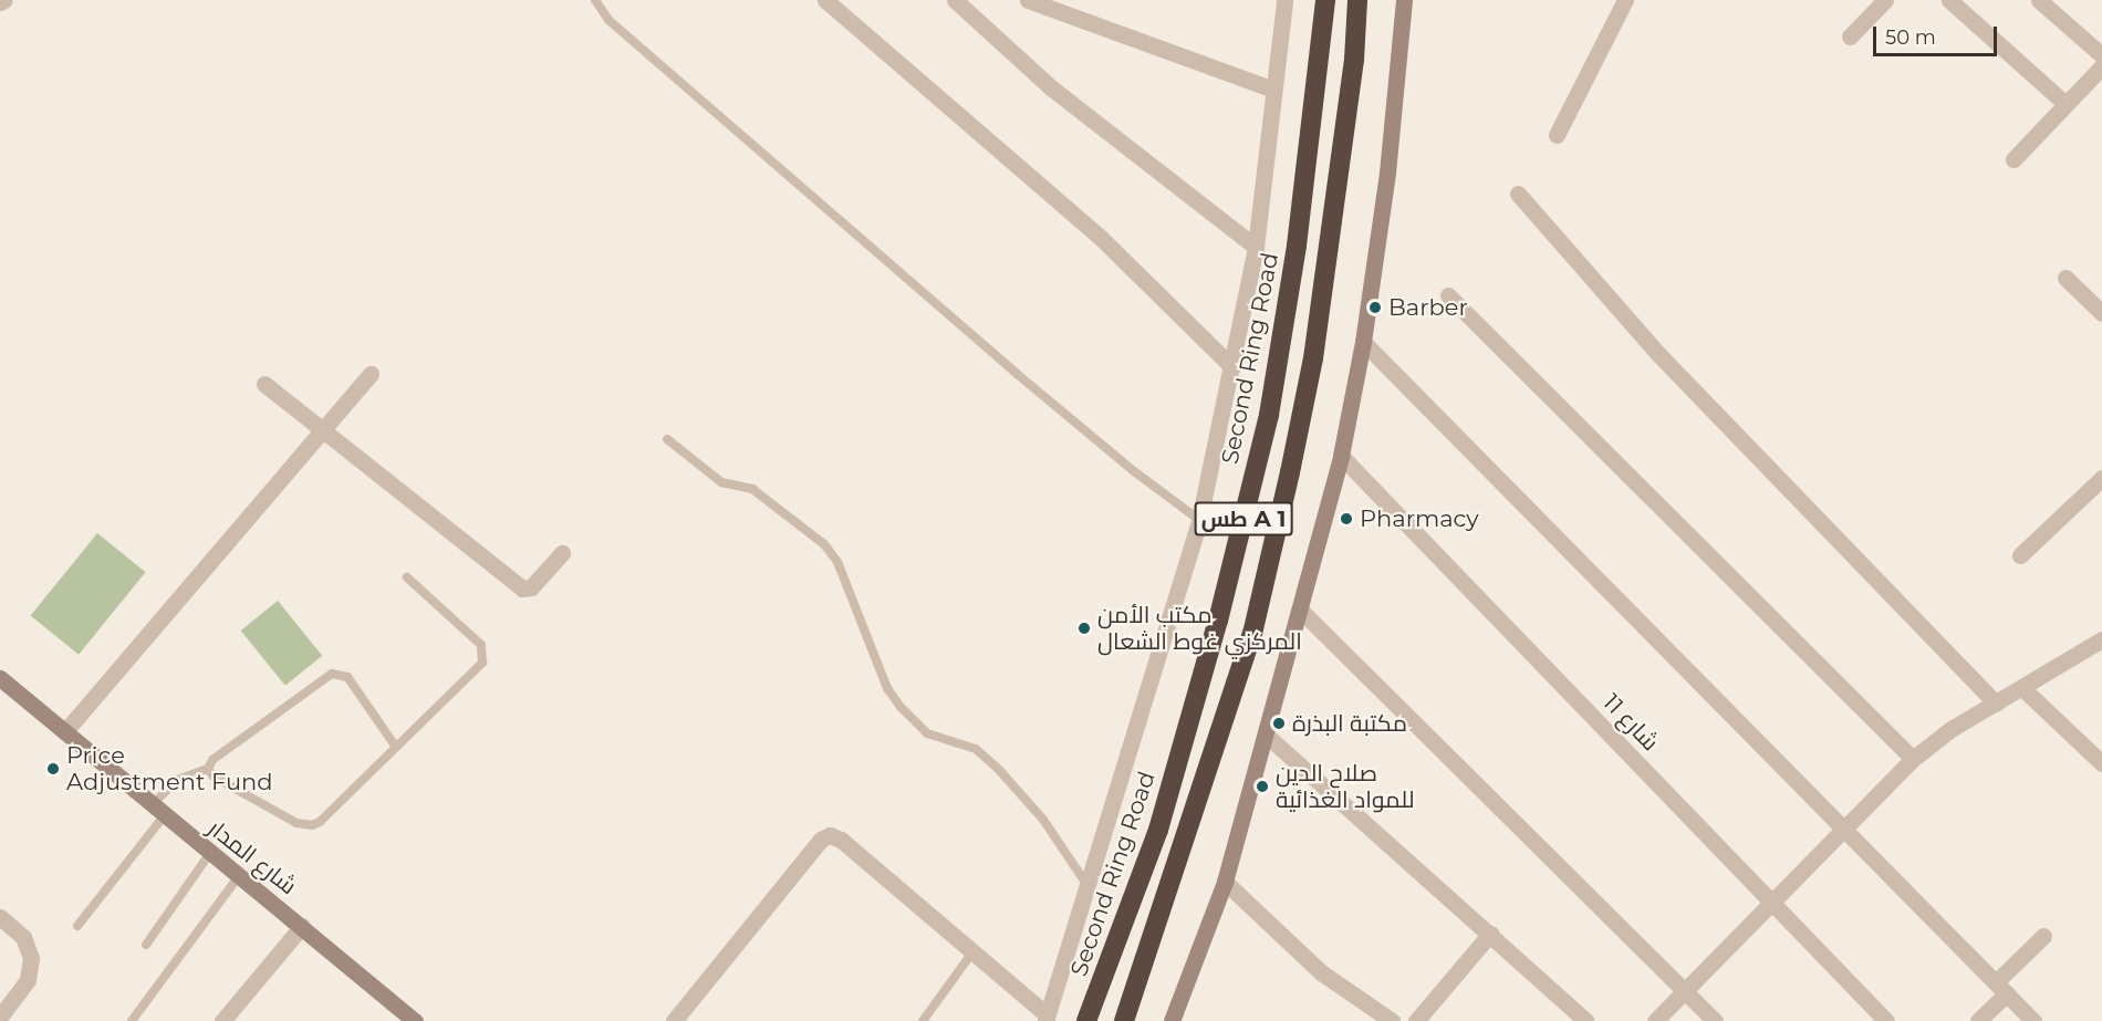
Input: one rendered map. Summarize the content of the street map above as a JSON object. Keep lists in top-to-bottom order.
{
  "streets": {
    "highway": ["Second Ring Road", "طس A 1"],
    "street": ["شارع 11", "شارع المدار"]
  },
  "places": [
    "Barber",
    "Pharmacy",
    "مكتب الأمن المركزي غوط الشعال",
    "مكتبة البذرة",
    "Price Adjustment Fund",
    "صلاح الدين للمواد الغذائية"
  ],
  "scale_bar": "50 m"
}
